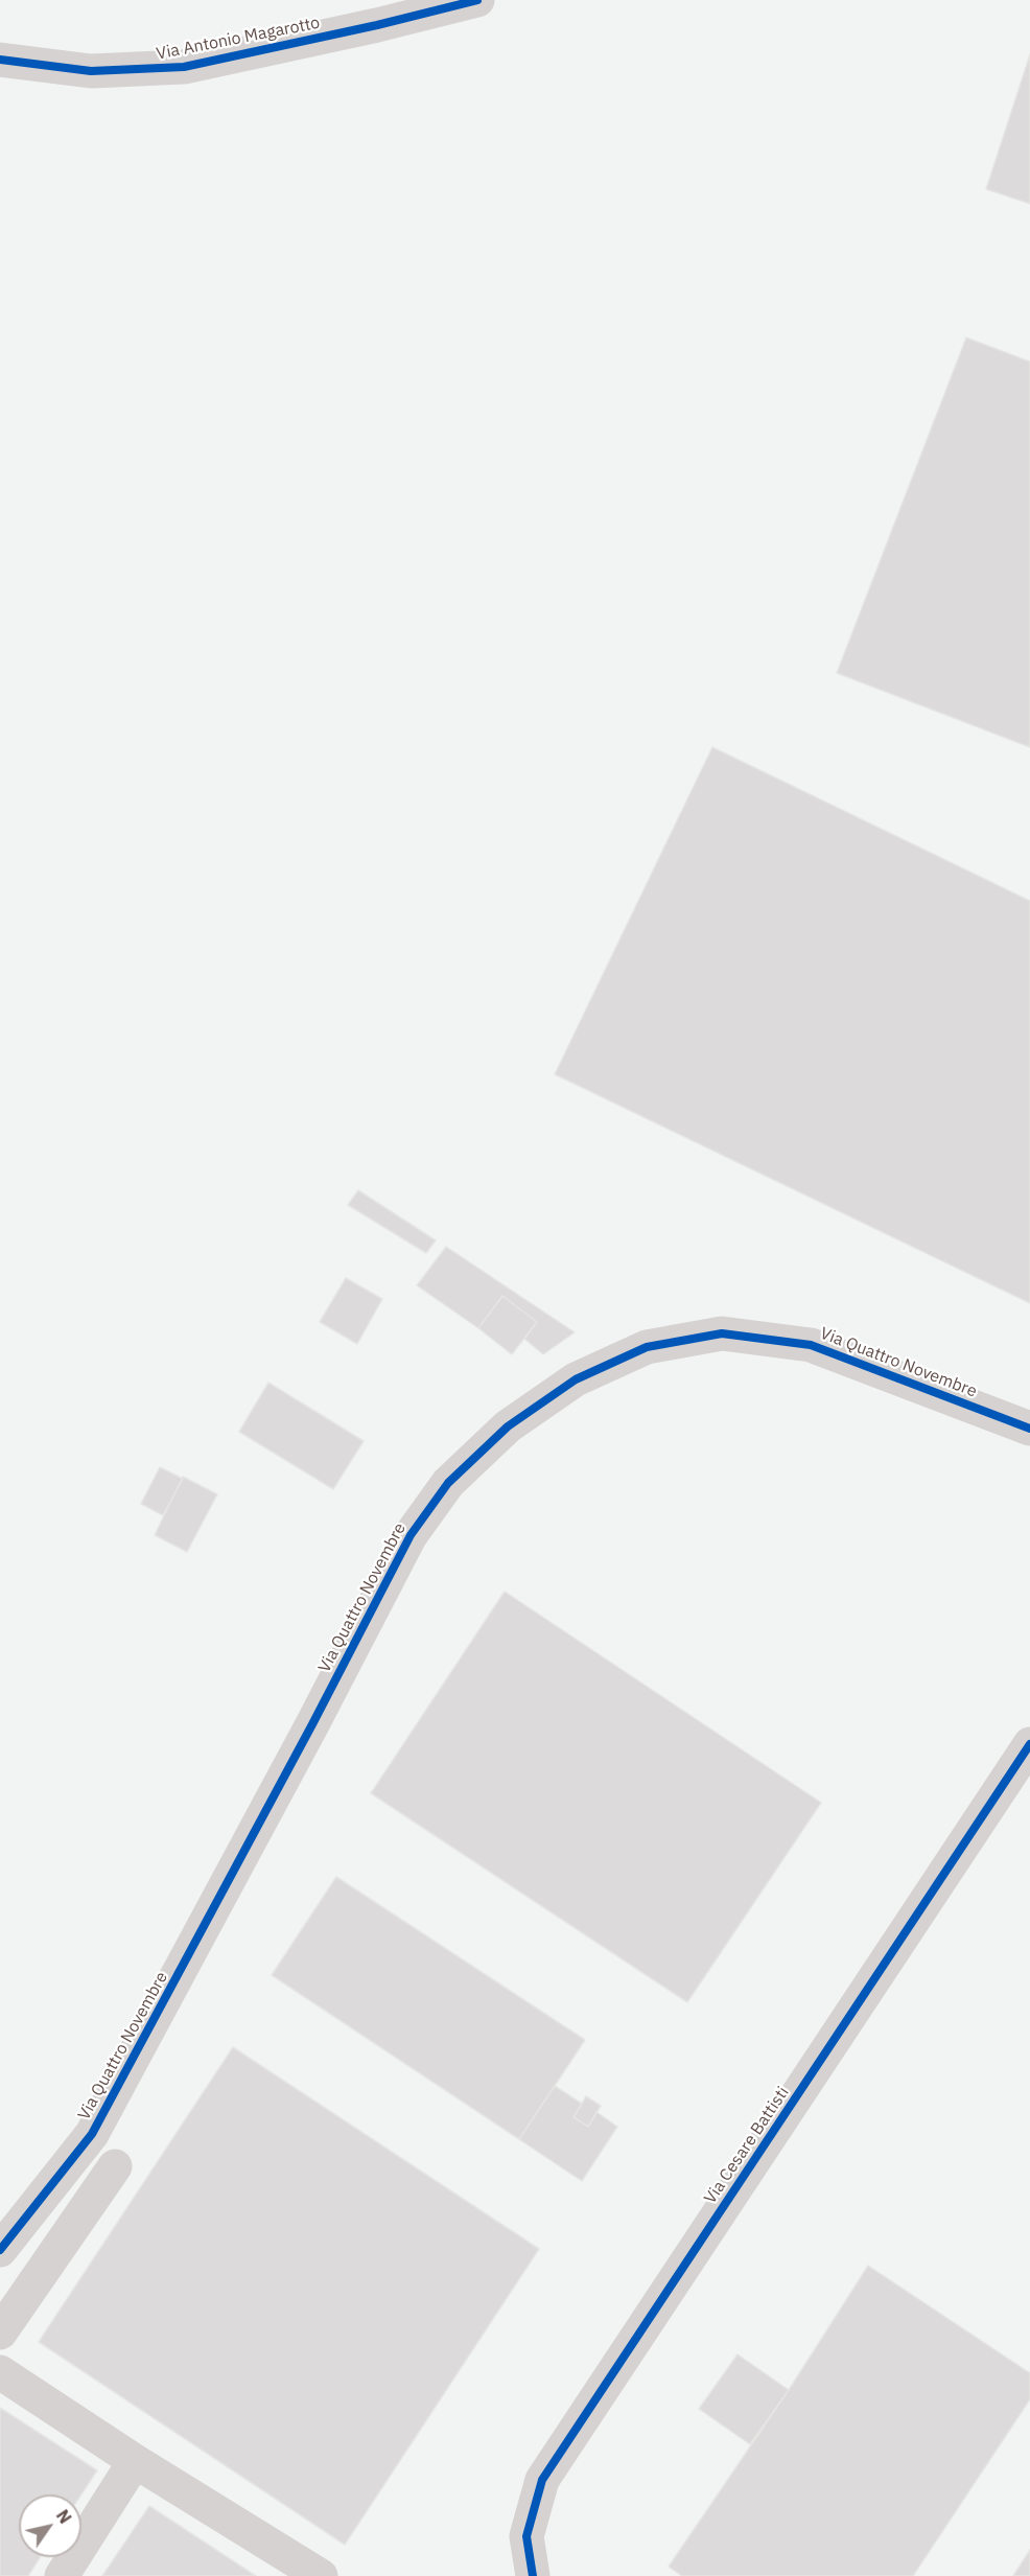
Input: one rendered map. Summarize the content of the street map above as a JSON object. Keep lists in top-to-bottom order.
{
  "streets": {
    "street": ["Via Antonio Magarotto", "Via Quattro Novembre", "Via Cesare Battisti"]
  },
  "north": "top right"
}
